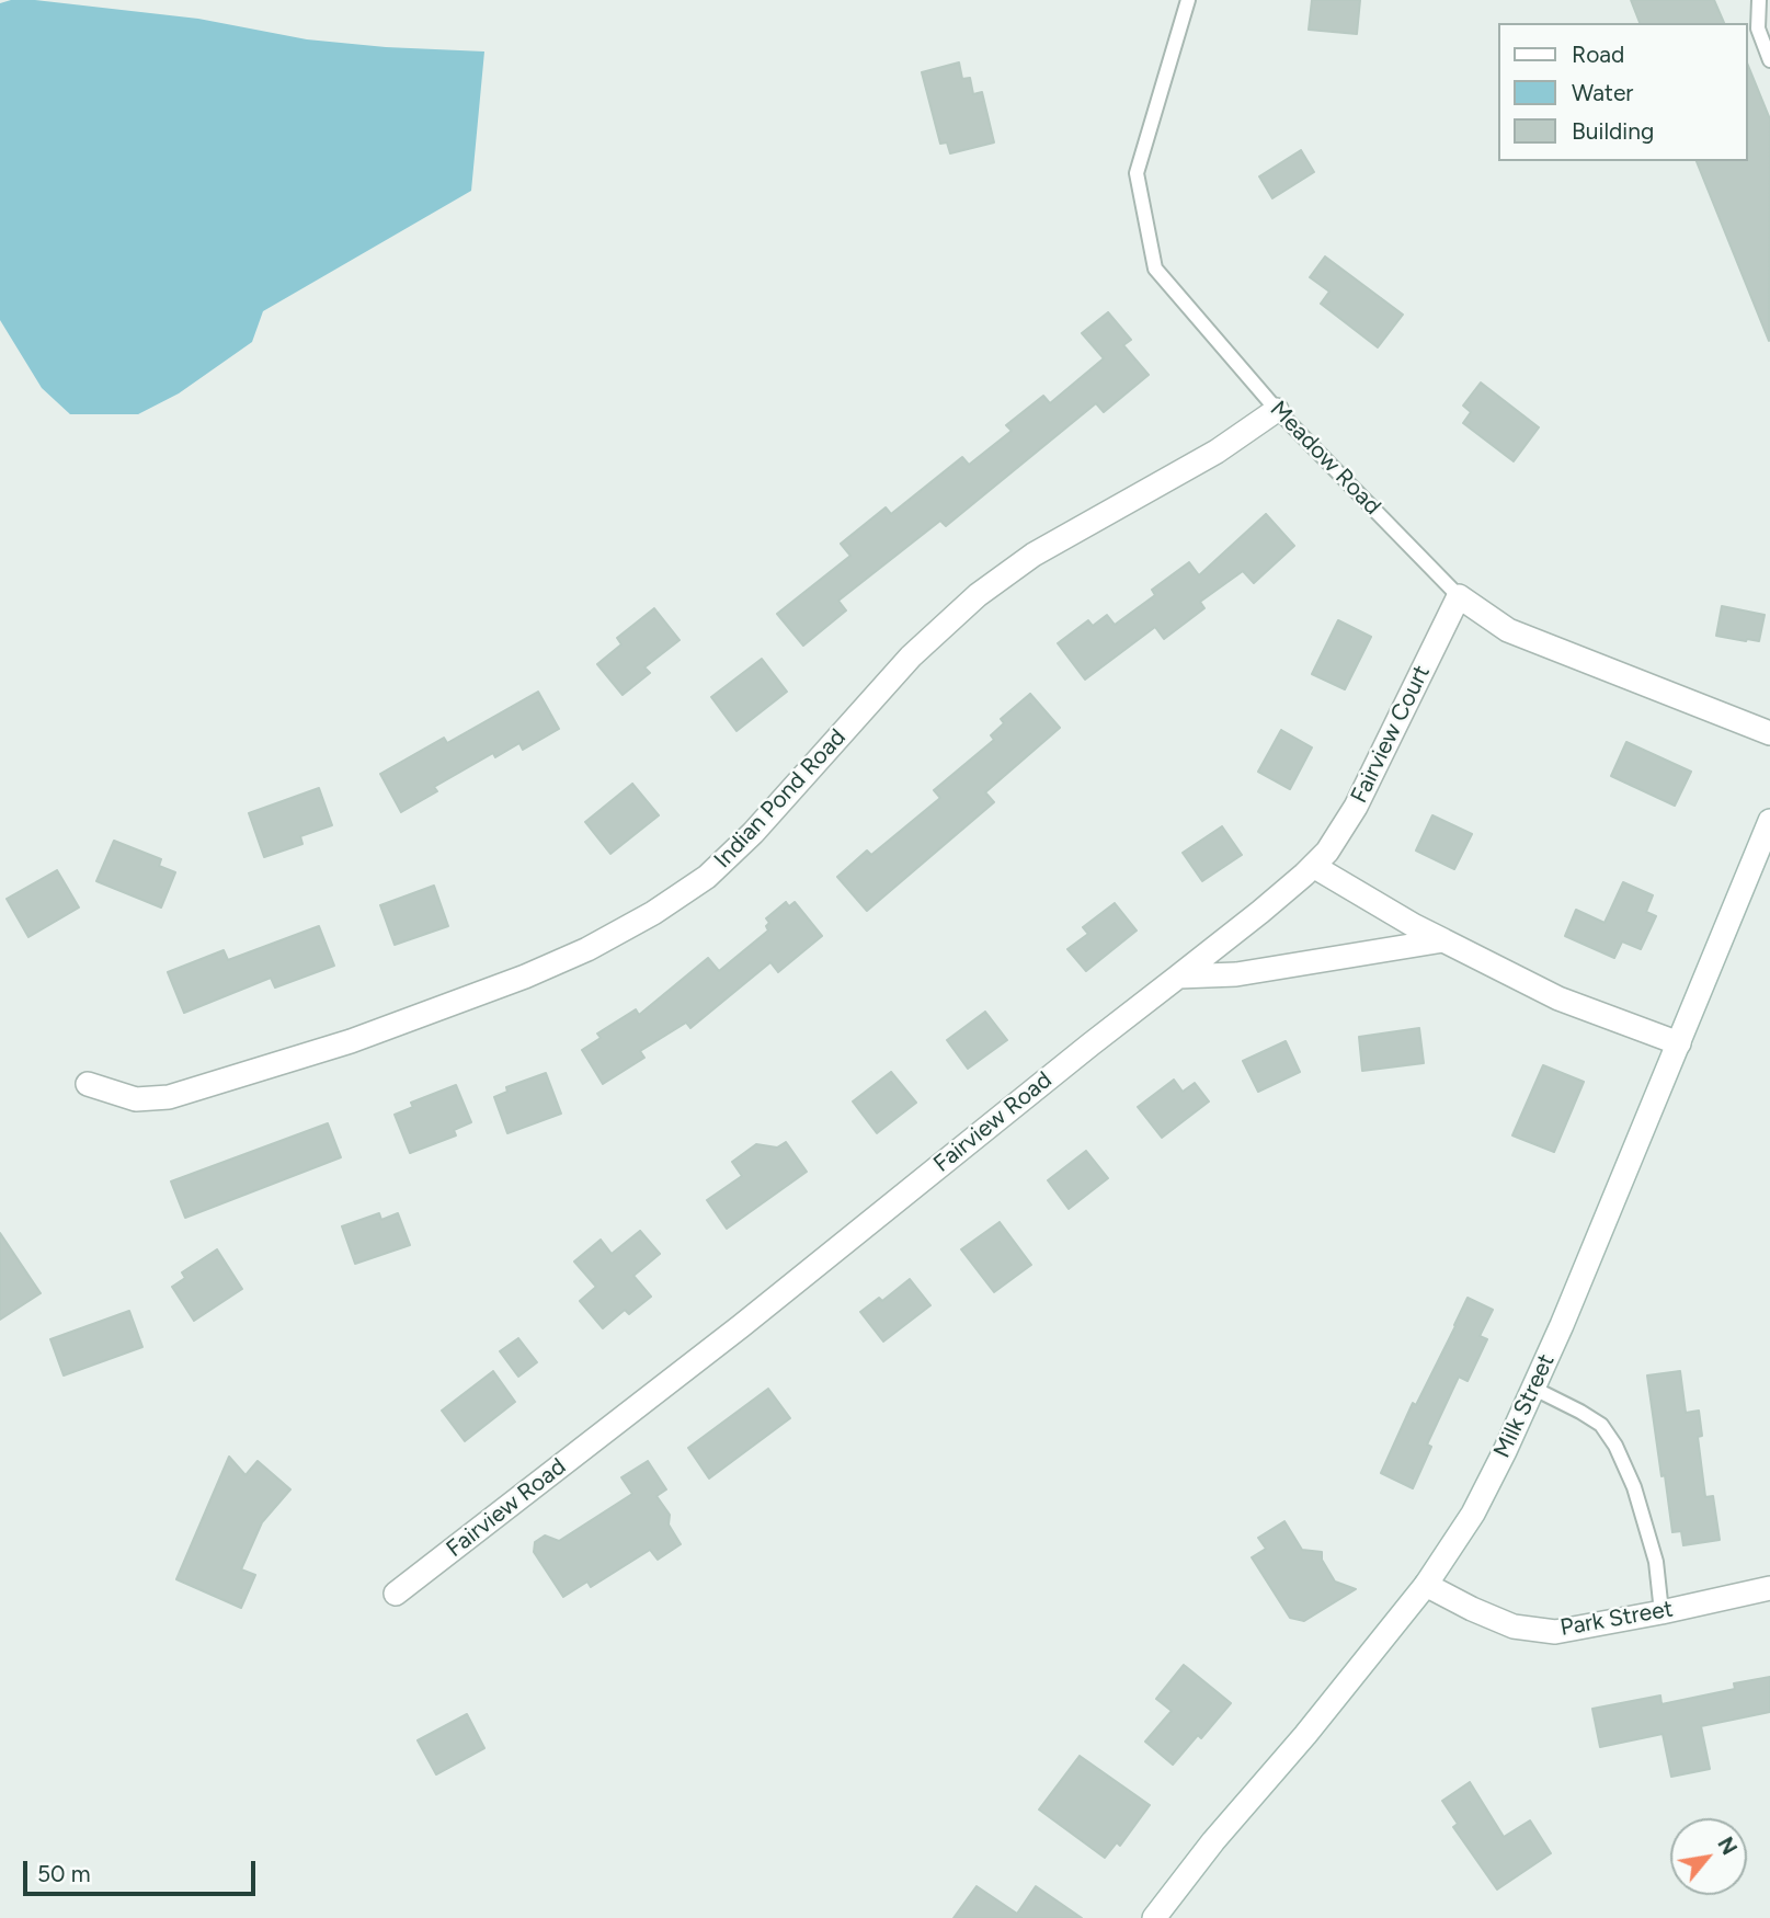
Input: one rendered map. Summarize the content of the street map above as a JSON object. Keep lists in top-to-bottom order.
{
  "streets": {
    "street": [
      "Meadow Road",
      "Fairview Court",
      "Indian Pond Road",
      "Fairview Road",
      "Milk Street",
      "Park Street"
    ]
  },
  "crossings": [
    ["Meadow Road", "Fairview Court"],
    ["Meadow Road", "Indian Pond Road"],
    ["Fairview Court", "Fairview Road"],
    ["Milk Street", "Park Street"]
  ],
  "legend": ["Road", "Water", "Building"],
  "scale_bar": "50 m",
  "north": "top right"
}
